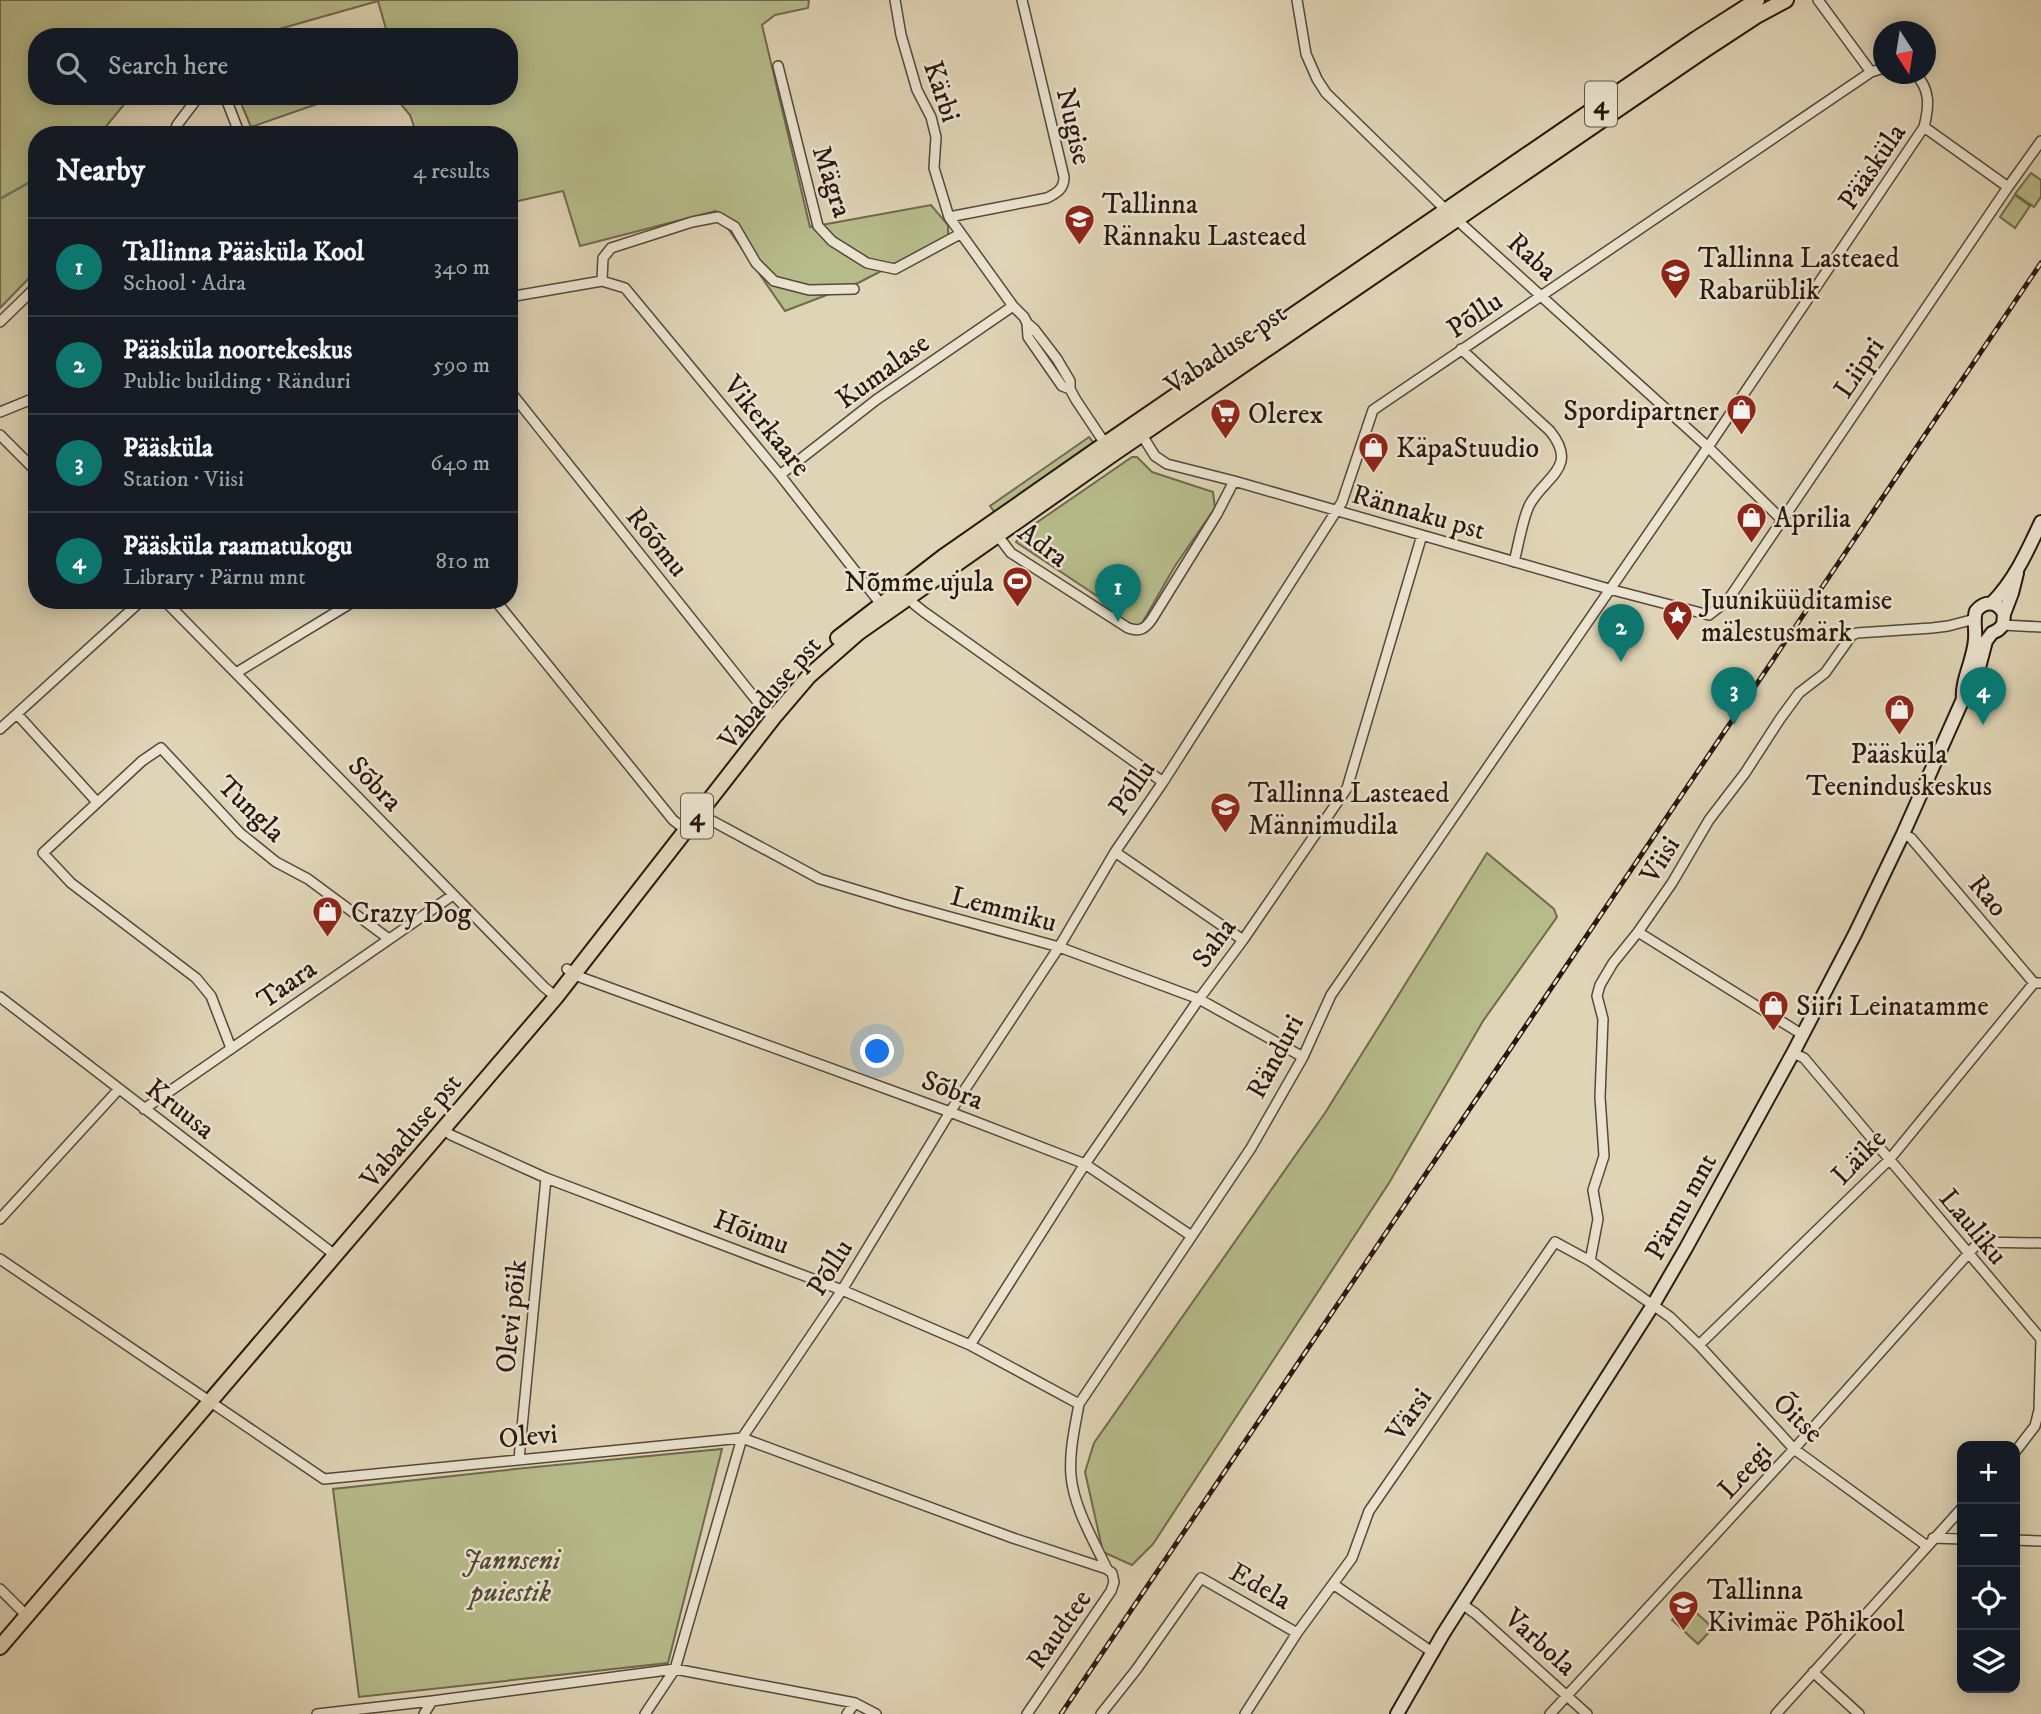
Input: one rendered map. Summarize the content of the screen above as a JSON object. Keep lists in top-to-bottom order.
{
  "streets": {
    "highway": ["4", "Vabaduse pst"],
    "main road": ["Pärnu mnt"],
    "street": [
      "Kärbi",
      "Nugise",
      "Pääsküla",
      "Mägra",
      "Raba",
      "Põllu",
      "Liipri",
      "Kumalase",
      "Vikerkaare",
      "Rännaku pst",
      "Rõõmu",
      "Adra",
      "Sõbra",
      "Tungla",
      "Viisi",
      "Rao",
      "Lemmiku",
      "Saha",
      "Taara",
      "Ränduri",
      "Kruusa",
      "Läike",
      "Lauliku",
      "Hõimu",
      "Olevi põik",
      "Värsi",
      "Õitse",
      "Olevi",
      "Leegi",
      "Edela",
      "Raudtee",
      "Varbola"
    ]
  },
  "crossings": [
    ["Kärbi", "Nugise"],
    ["Kärbi", "Mägra"],
    ["Pääsküla", "Raba"],
    ["Pääsküla", "Rännaku pst"],
    ["Pääsküla", "Ränduri"],
    ["Raba", "Põllu"],
    ["Raba", "Vabaduse pst"],
    ["Raba", "Liipri"],
    ["Põllu", "Rännaku pst"],
    ["Põllu", "Sõbra"],
    ["Põllu", "Lemmiku"],
    ["Põllu", "Hõimu"],
    ["Põllu", "Olevi"],
    ["Vabaduse pst", "Vikerkaare"],
    ["Vabaduse pst", "Rännaku pst"],
    ["Vabaduse pst", "Rõõmu"],
    ["Vabaduse pst", "Adra"],
    ["Vabaduse pst", "Sõbra"],
    ["Vabaduse pst", "Lemmiku"],
    ["Vabaduse pst", "Kruusa"],
    ["Vabaduse pst", "Hõimu"],
    ["Vabaduse pst", "Olevi"],
    ["Liipri", "Rännaku pst"],
    ["Kumalase", "Vikerkaare"],
    ["Rännaku pst", "Adra"],
    ["Rännaku pst", "Saha"],
    ["Rännaku pst", "Ränduri"],
    ["Sõbra", "Saha"],
    ["Sõbra", "Taara"],
    ["Sõbra", "Ränduri"],
    ["Tungla", "Taara"],
    ["Viisi", "Pärnu mnt"],
    ["Viisi", "Värsi"],
    ["Rao", "Läike"],
    ["Rao", "Pärnu mnt"],
    ["Lemmiku", "Saha"],
    ["Lemmiku", "Ränduri"],
    ["Saha", "Hõimu"],
    ["Taara", "Kruusa"],
    ["Ränduri", "Hõimu"],
    ["Ränduri", "Olevi"],
    ["Ränduri", "Raudtee"],
    ["Läike", "Lauliku"],
    ["Läike", "Õitse"],
    ["Pärnu mnt", "Lauliku"],
    ["Pärnu mnt", "Värsi"],
    ["Pärnu mnt", "Õitse"],
    ["Pärnu mnt", "Varbola"],
    ["Lauliku", "Leegi"],
    ["Hõimu", "Olevi põik"],
    ["Olevi põik", "Olevi"],
    ["Värsi", "Õitse"],
    ["Värsi", "Edela"],
    ["Õitse", "Leegi"],
    ["Olevi", "Raudtee"],
    ["Leegi", "Varbola"]
  ],
  "parks": ["Jannseni puiestik"],
  "places": {
    "school or university": [
      "Tallinna Rännaku Lasteaed",
      "Tallinna Lasteaed Rabarüblik",
      "Tallinna Lasteaed Männimudila",
      "Tallinna Kivimäe Põhikool"
    ],
    "shop": [
      "Spordipartner",
      "KäpaStuudio",
      "Aprilia",
      "Pääsküla Teeninduskeskus",
      "Crazy Dog",
      "Siiri Leinatamme"
    ],
    "supermarket": ["Olerex"],
    "sports": ["Nõmme ujula"],
    "place": ["Juuniküüditamise mälestusmärk"]
  },
  "north": "bottom",
  "page": {
    "search": "Search here",
    "heading": ["Nearby", "4 results"],
    "list": [
      {
        "mark": "1",
        "name": "Tallinna Pääsküla Kool",
        "note": "School · Adra",
        "value": "340 m"
      },
      {
        "mark": "2",
        "name": "Pääsküla noortekeskus",
        "note": "Public building · Ränduri",
        "value": "590 m"
      },
      {
        "mark": "3",
        "name": "Pääsküla",
        "note": "Station · Viisi",
        "value": "640 m"
      },
      {
        "mark": "4",
        "name": "Pääsküla raamatukogu",
        "note": "Library · Pärnu mnt",
        "value": "810 m"
      }
    ],
    "pins": [
      "1",
      "2",
      "3",
      "4"
    ],
    "map_buttons": ["+", "−"]
  }
}
